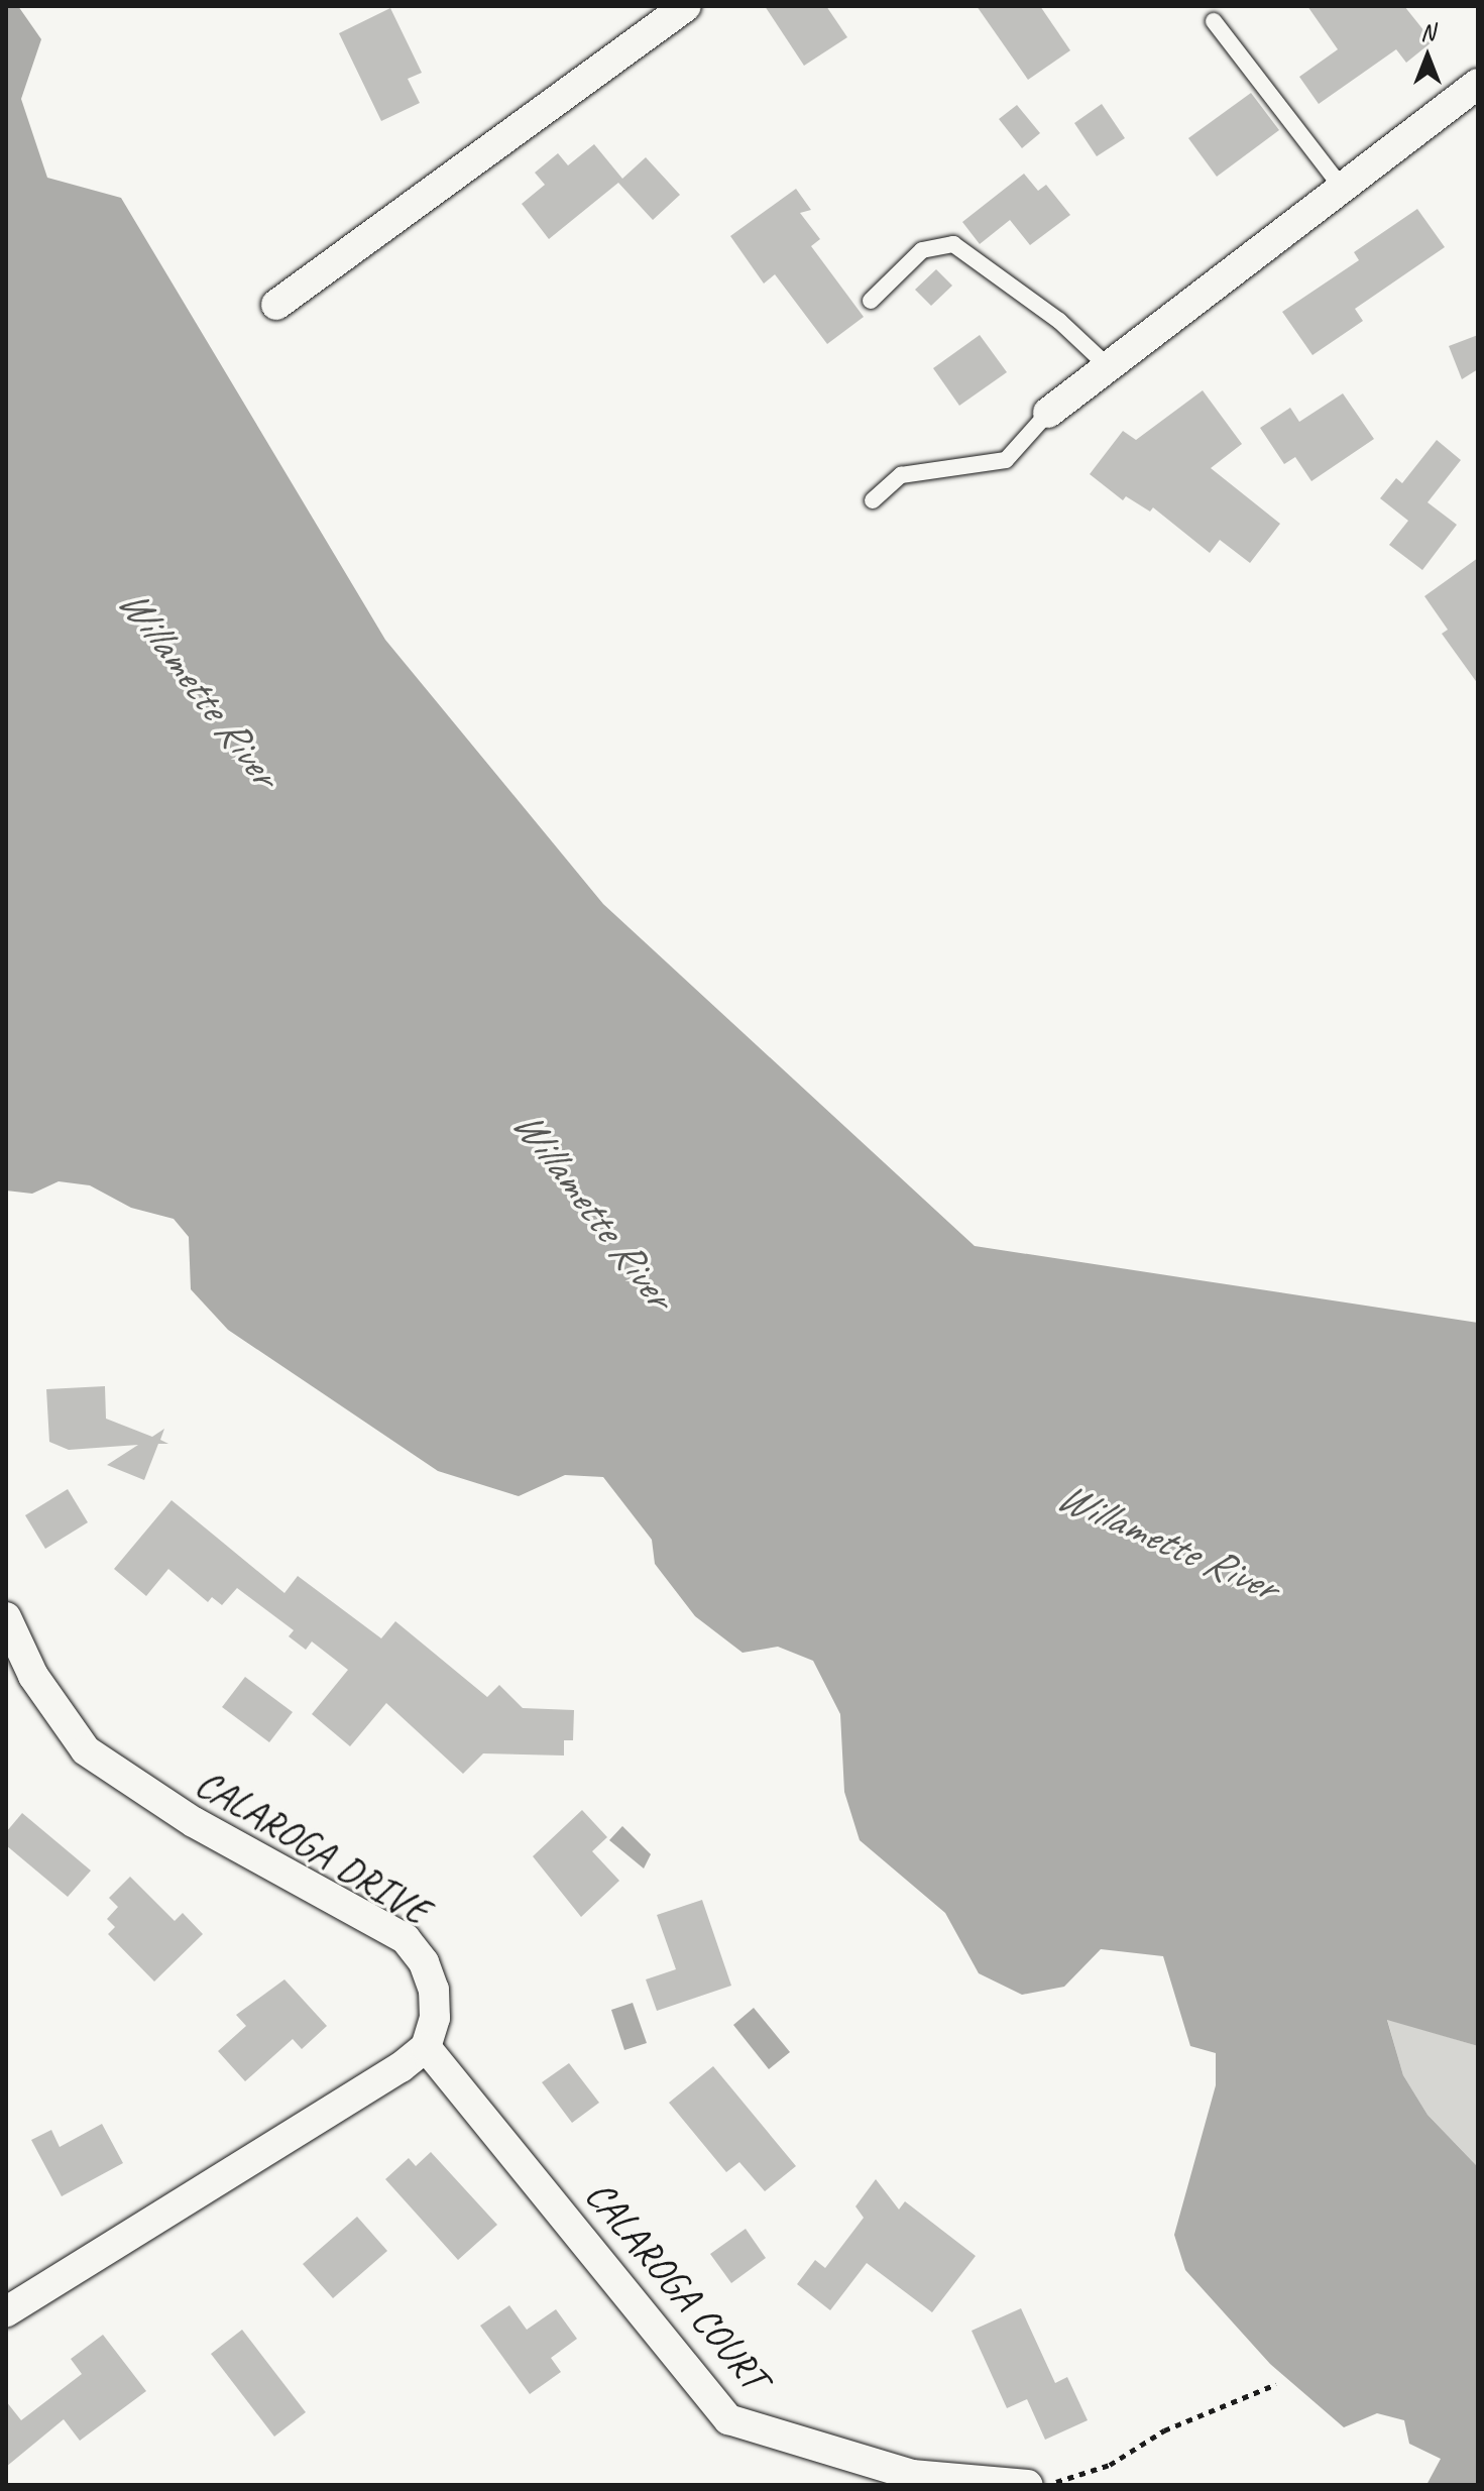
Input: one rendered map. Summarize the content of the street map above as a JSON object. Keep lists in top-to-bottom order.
{
  "streets": {
    "street": ["CALAROGA DRIVE", "CALAROGA COURT"]
  },
  "crossings": [
    ["CALAROGA DRIVE", "CALAROGA COURT"]
  ],
  "water": ["Willamette River"],
  "north": "top"
}
